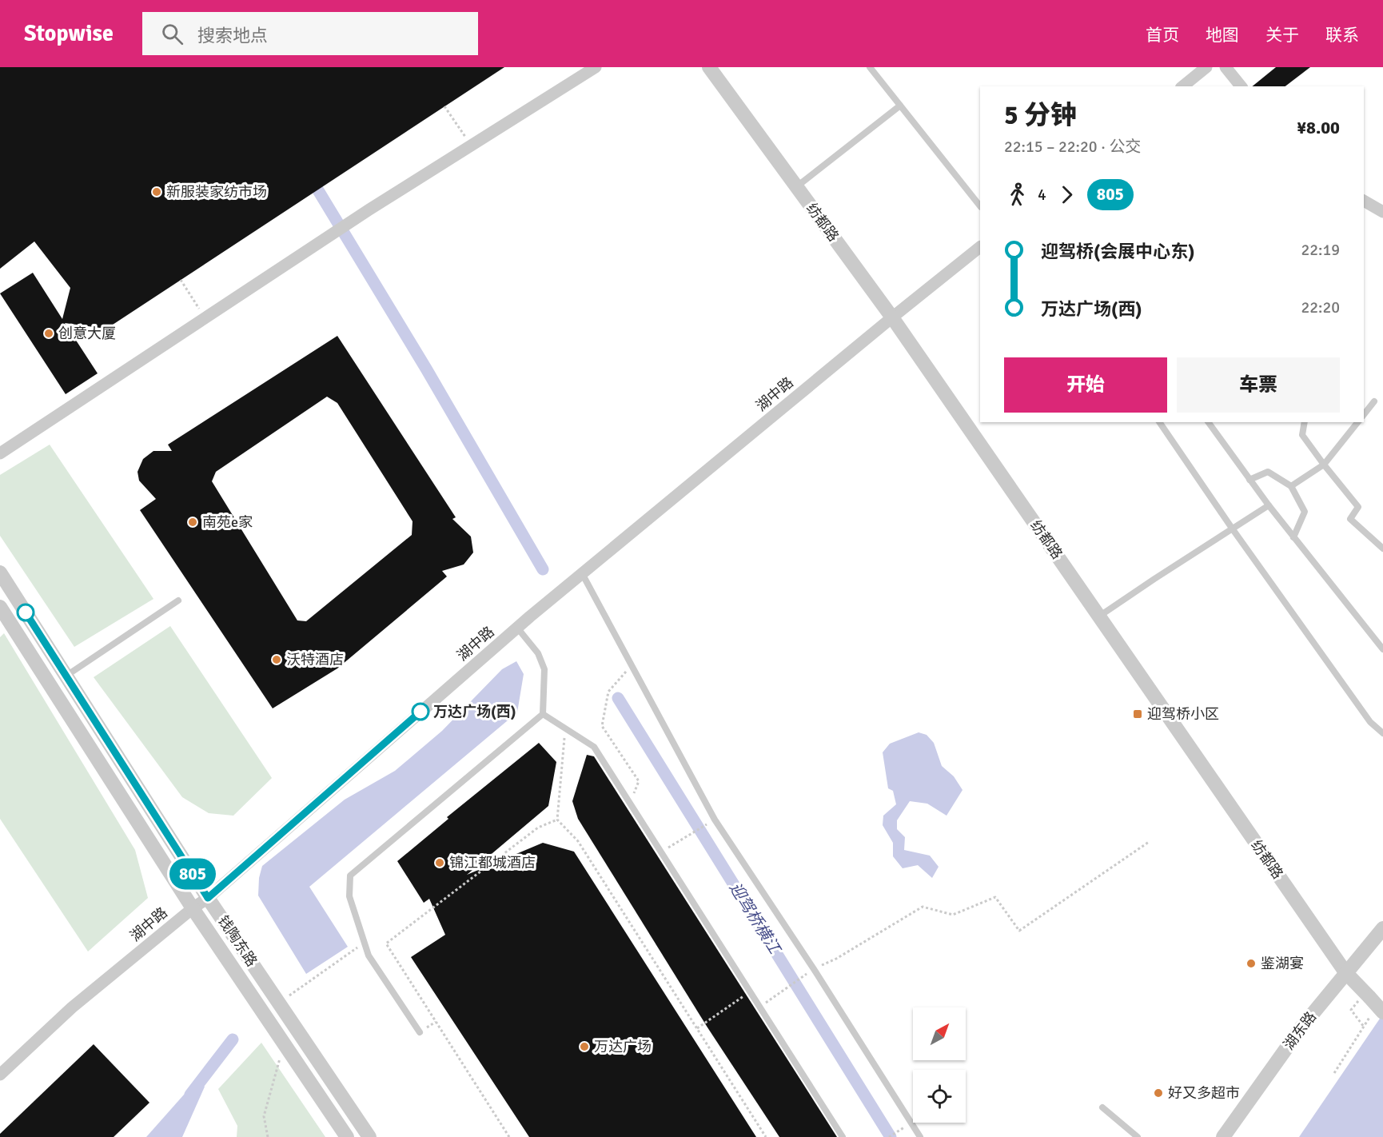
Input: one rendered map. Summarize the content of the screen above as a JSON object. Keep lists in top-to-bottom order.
{
  "streets": {
    "street": [
      "纺都路",
      "湖中路",
      "钱陶东路",
      "湖东路"
    ]
  },
  "crossings": [
    ["纺都路", "湖中路"],
    ["纺都路", "湖东路"],
    ["湖中路", "钱陶东路"]
  ],
  "water": ["迎驾桥横江"],
  "places": {
    "other": [
      "新服装家纺市场",
      "创意大厦",
      "南苑e家",
      "沃特酒店",
      "万达广场(西)",
      "锦江都城酒店",
      "鉴湖宴",
      "万达广场",
      "好又多超市"
    ],
    "transit": ["迎驾桥小区"]
  },
  "lines": ["bus line 805"],
  "north": "top right",
  "page": {
    "header": "Stopwise",
    "search": "搜索地点",
    "nav": [
      "首页",
      "地图",
      "关于",
      "联系"
    ],
    "on_map": "805",
    "heading": ["5 分钟", "22:15 – 22:20 · 公交", "¥8.00"],
    "legs": ["4", "805"],
    "list": [
      {
        "name": "迎驾桥(会展中心东)",
        "value": "22:19"
      },
      {
        "name": "万达广场(西)",
        "value": "22:20"
      }
    ],
    "buttons": ["开始", "车票"]
  }
}
